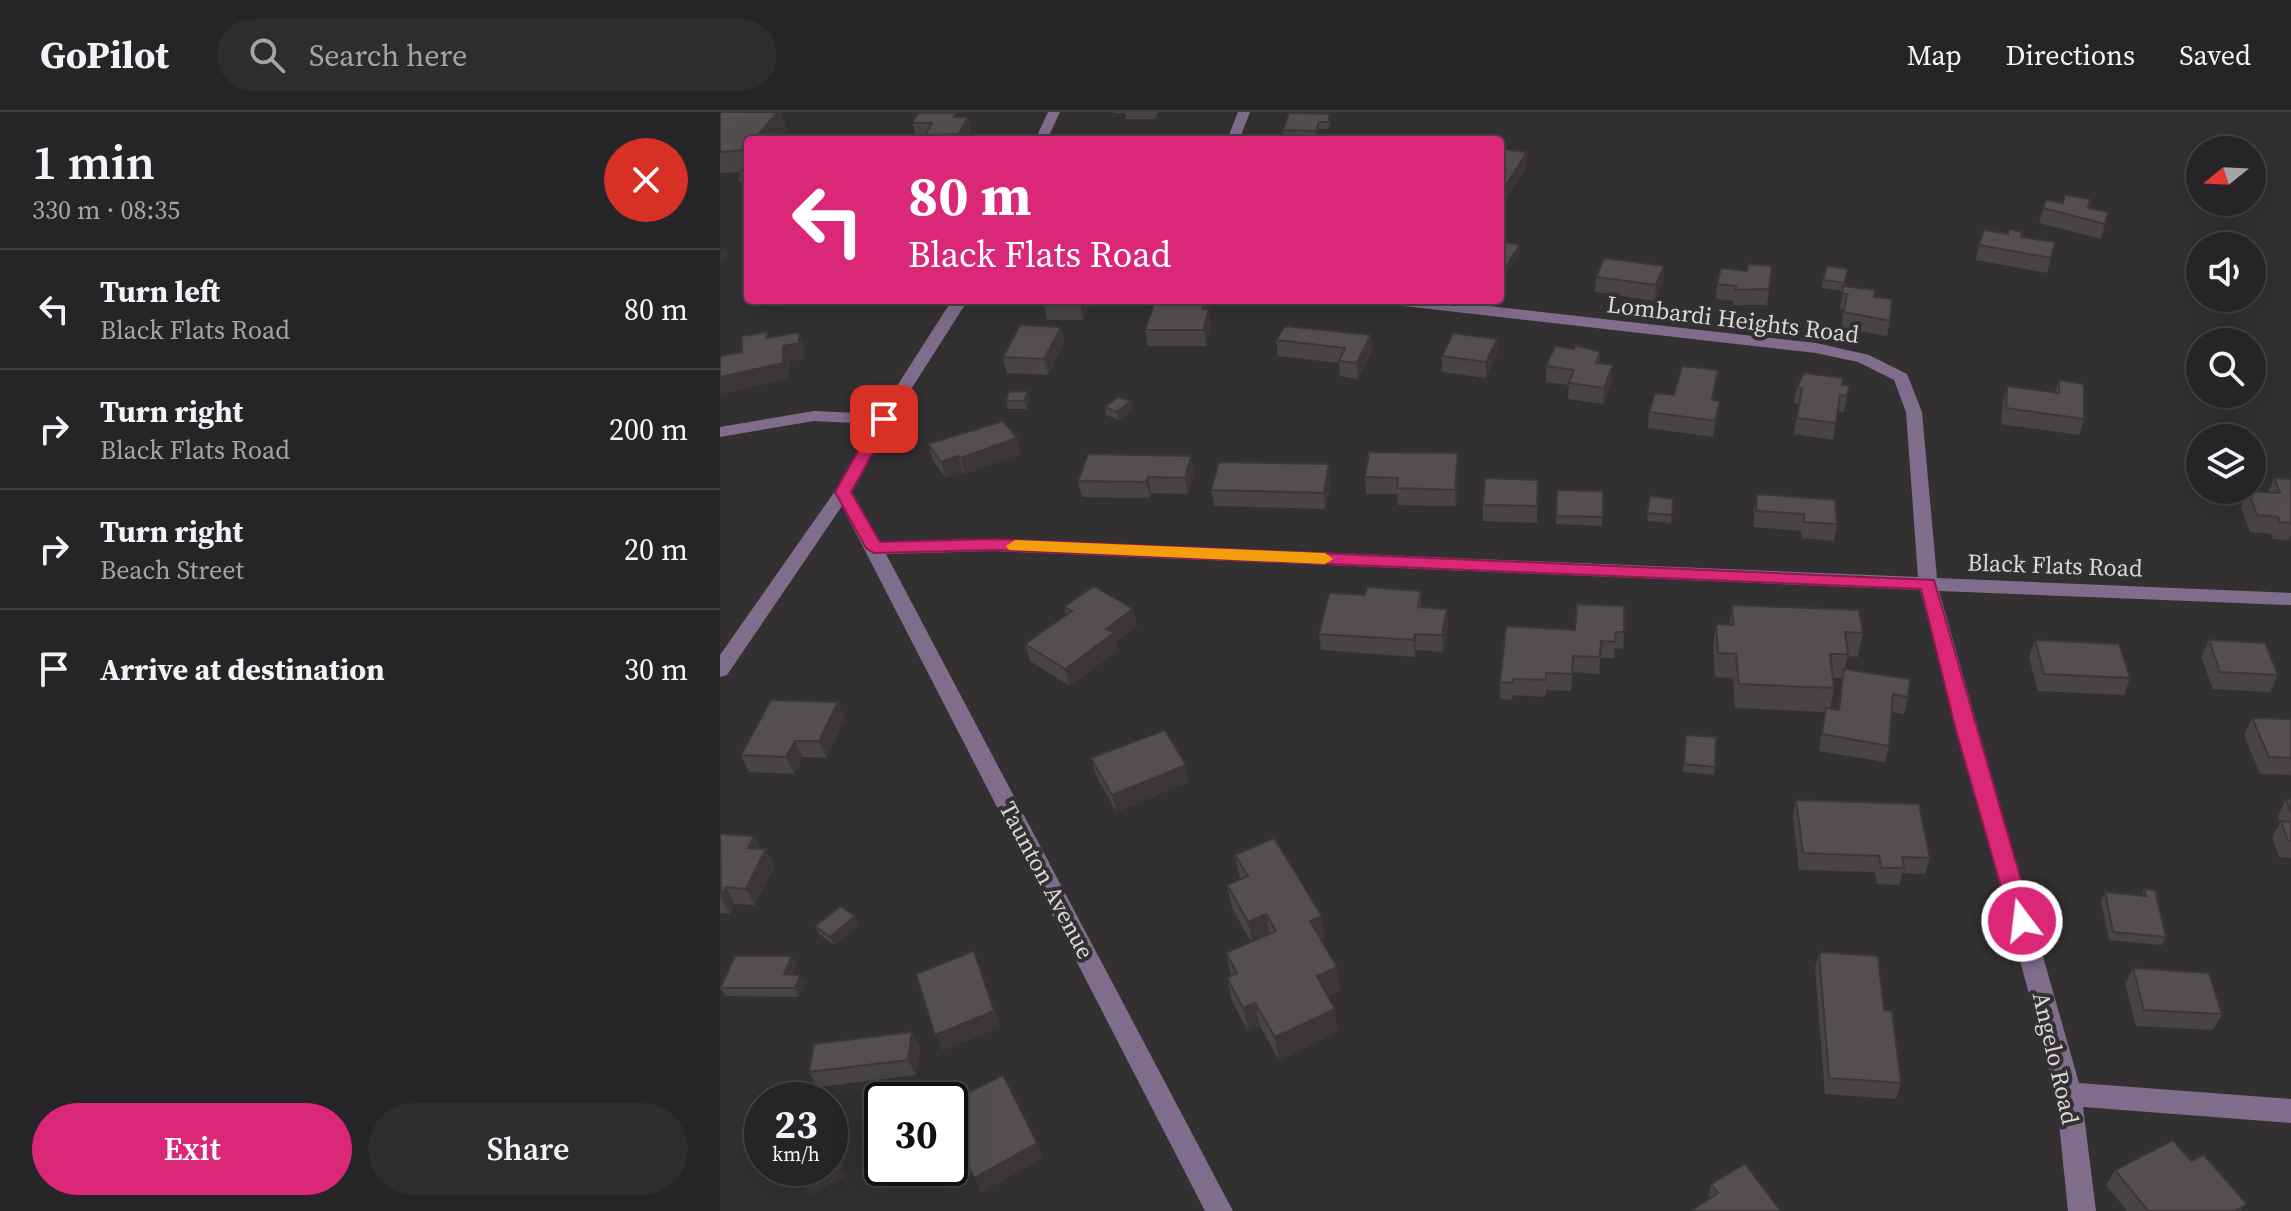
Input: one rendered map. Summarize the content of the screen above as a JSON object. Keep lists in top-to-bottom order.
{
  "streets": {
    "street": [
      "Lombardi Heights Road",
      "Black Flats Road",
      "Taunton Avenue",
      "Angelo Road"
    ]
  },
  "crossings": [
    ["Lombardi Heights Road", "Black Flats Road"],
    ["Lombardi Heights Road", "Angelo Road"],
    ["Black Flats Road", "Taunton Avenue"],
    ["Black Flats Road", "Angelo Road"]
  ],
  "north": "left",
  "page": {
    "header": "GoPilot",
    "search": "Search here",
    "nav": ["Map", "Directions", "Saved"],
    "heading": ["1 min", "330 m · 08:35"],
    "turn": ["80 m", "Black Flats Road"],
    "list": [
      {
        "name": "Turn left",
        "note": "Black Flats Road",
        "value": "80 m"
      },
      {
        "name": "Turn right",
        "note": "Black Flats Road",
        "value": "200 m"
      },
      {
        "name": "Turn right",
        "note": "Beach Street",
        "value": "20 m"
      },
      {
        "name": "Arrive at destination",
        "value": "30 m"
      }
    ],
    "speed": "23 km/h",
    "limit": "30",
    "buttons": ["Exit", "Share"]
  }
}
